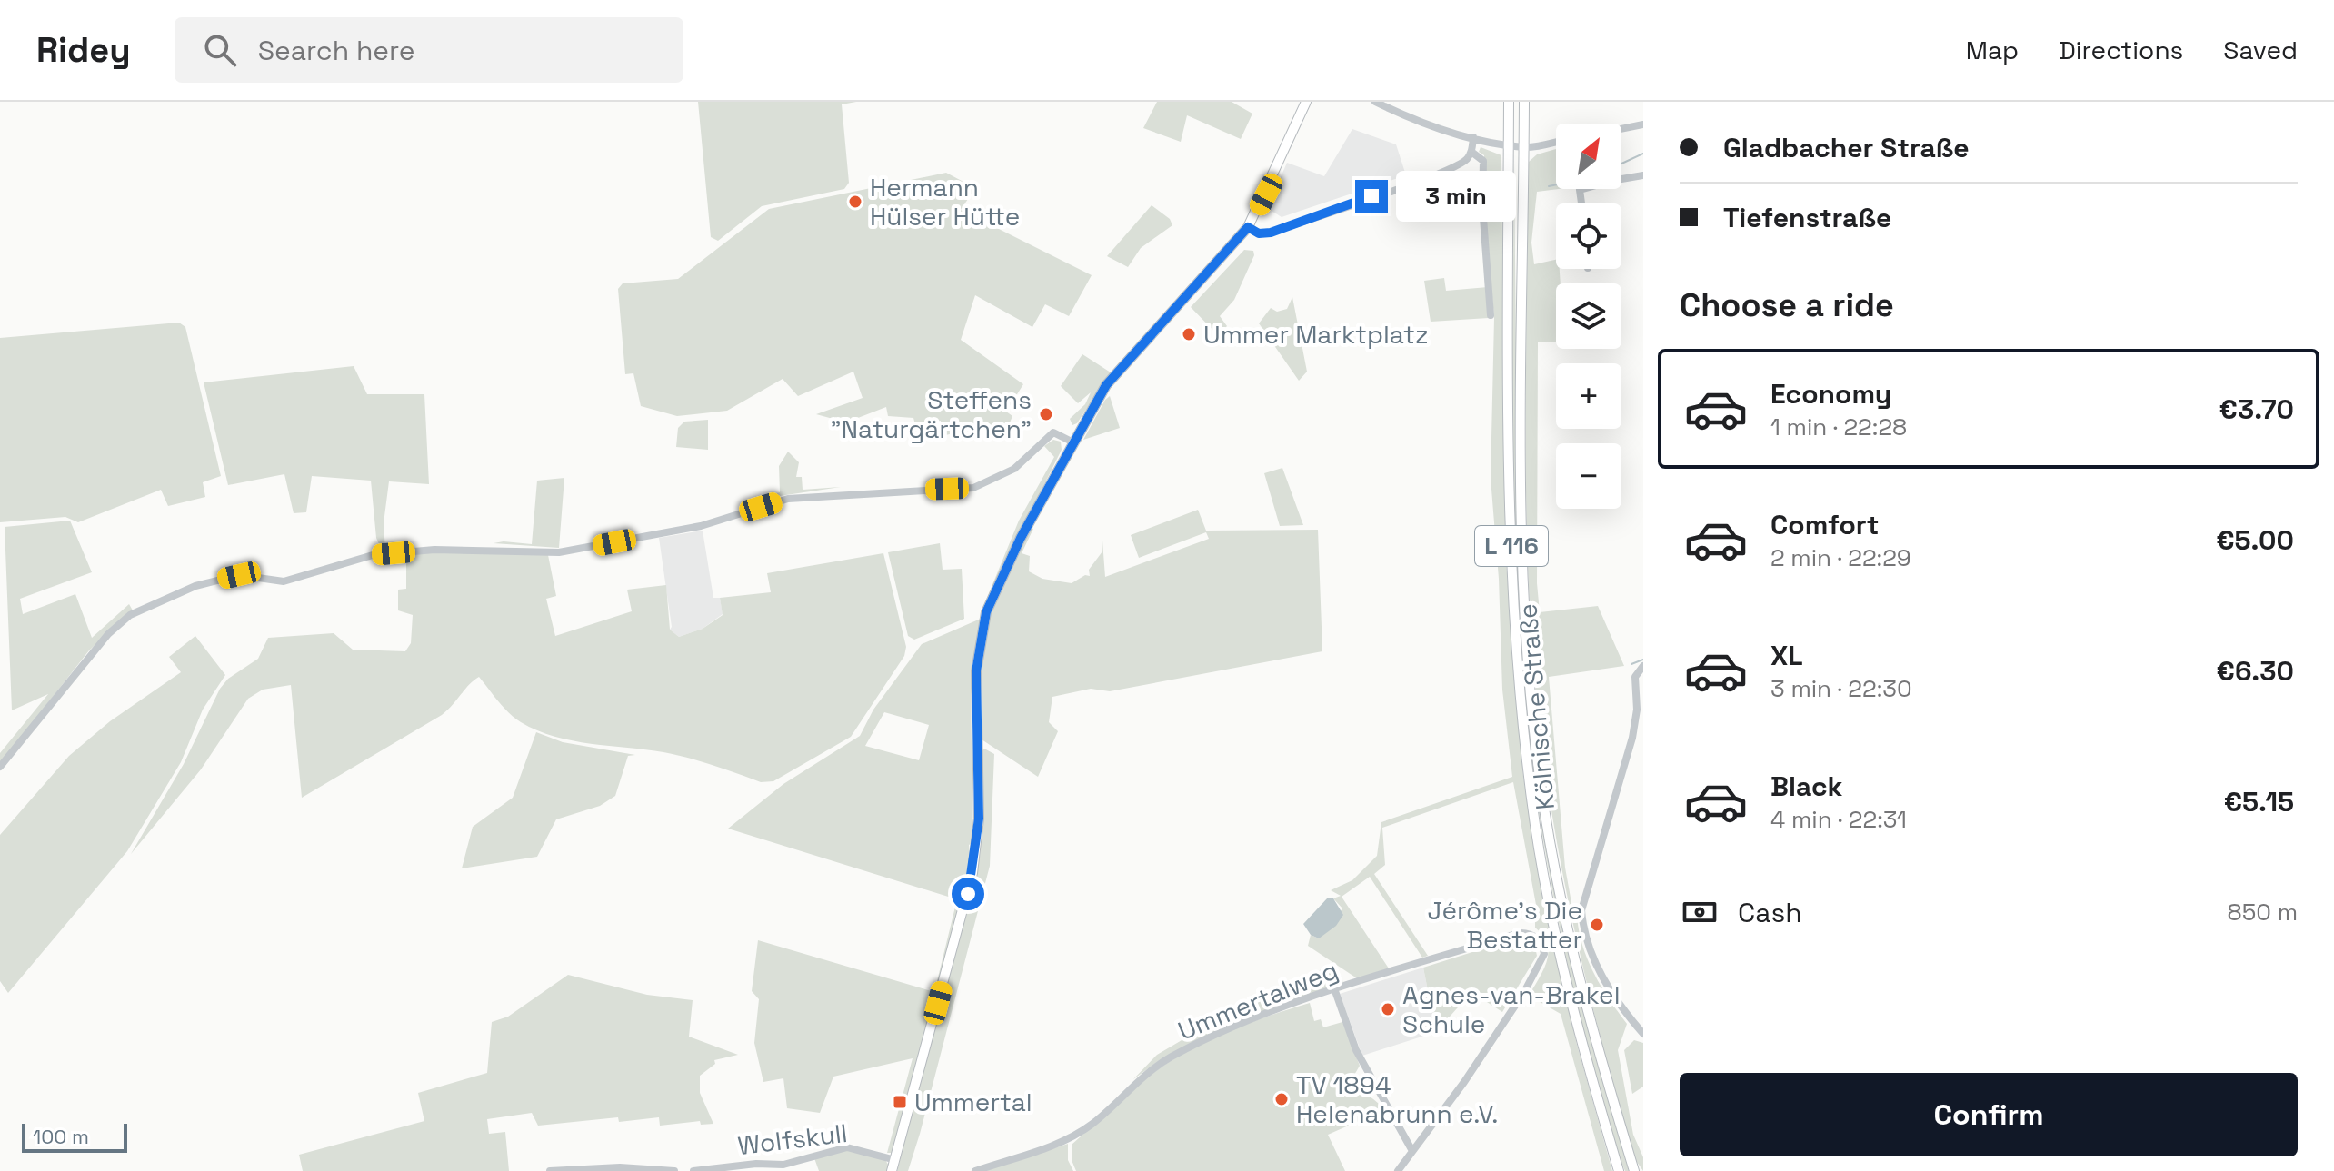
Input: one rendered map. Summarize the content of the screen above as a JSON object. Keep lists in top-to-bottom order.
{
  "streets": {
    "main road": ["L 116", "Kölnische Straße"],
    "street": ["Ummertalweg", "Wolfskull"]
  },
  "places": {
    "other": [
      "Hermann Hülser Hütte",
      "Ummer Marktplatz",
      "Steffens \"Naturgärtchen\"",
      "Jérôme's Die Bestatter",
      "Agnes-van-Brakel Schule",
      "TV 1894 Helenabrunn e.V."
    ],
    "transit": ["Ummertal"]
  },
  "scale_bar": "100 m",
  "north": "top right",
  "page": {
    "header": "Ridey",
    "search": "Search here",
    "nav": ["Map", "Directions", "Saved"],
    "banner": ["Gladbacher Straße", "Tiefenstraße"],
    "map_buttons": ["+", "−"],
    "bubble": "3 min",
    "heading": "Choose a ride",
    "list": [
      {
        "name": "Economy",
        "note": "1 min · 22:28",
        "value": "€3.70"
      },
      {
        "name": "Comfort",
        "note": "2 min · 22:29",
        "value": "€5.00"
      },
      {
        "name": "XL",
        "note": "3 min · 22:30",
        "value": "€6.30"
      },
      {
        "name": "Black",
        "note": "4 min · 22:31",
        "value": "€5.15"
      }
    ],
    "pay": ["Cash", "850 m"],
    "buttons": "Confirm",
    "scale": "100 m"
  }
}
